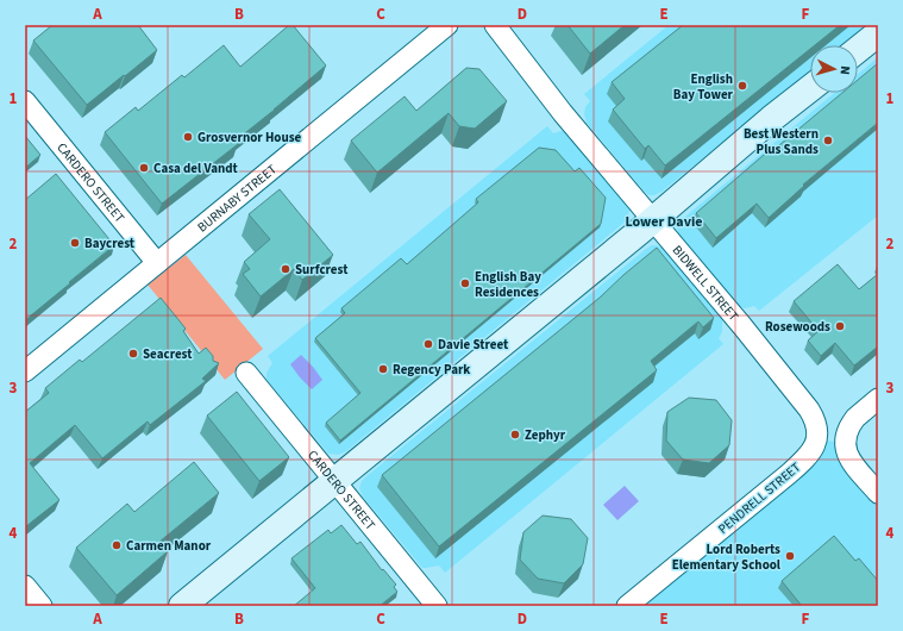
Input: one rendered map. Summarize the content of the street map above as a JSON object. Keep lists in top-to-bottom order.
{
  "streets": {
    "street": [
      "CARDERO STREET",
      "BURNABY STREET",
      "BIDWELL STREET",
      "PENDRELL STREET"
    ]
  },
  "crossings": [
    ["CARDERO STREET", "BURNABY STREET"],
    ["BIDWELL STREET", "PENDRELL STREET"]
  ],
  "districts": ["Lower Davie"],
  "places": [
    "English Bay Tower",
    "Grosvernor House",
    "Best Western Plus Sands",
    "Casa del Vandt",
    "Baycrest",
    "Surfcrest",
    "English Bay Residences",
    "Rosewoods",
    "Davie Street",
    "Seacrest",
    "Regency Park",
    "Zephyr",
    "Carmen Manor",
    "Lord Roberts Elementary School"
  ],
  "north": "right",
  "grid": {
    "columns": [
      "A",
      "B",
      "C",
      "D",
      "E",
      "F"
    ],
    "rows": [
      "1",
      "2",
      "3",
      "4"
    ]
  }
}
